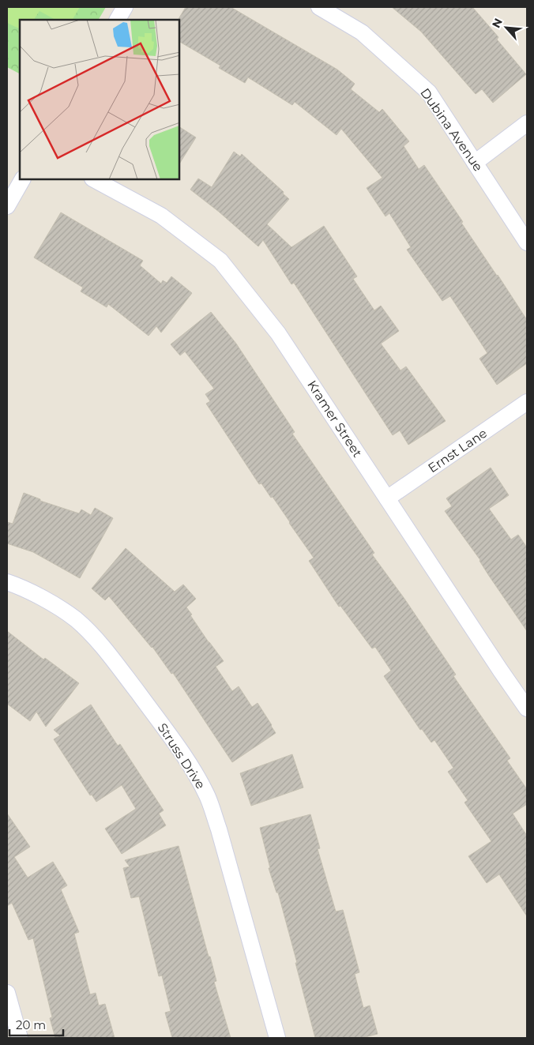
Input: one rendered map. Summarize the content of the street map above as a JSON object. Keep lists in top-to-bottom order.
{
  "streets": {
    "street": [
      "Dubina Avenue",
      "Kramer Street",
      "Ernst Lane",
      "Struss Drive"
    ]
  },
  "crossings": [
    ["Kramer Street", "Ernst Lane"]
  ],
  "scale_bar": "20 m",
  "north": "top left"
}
